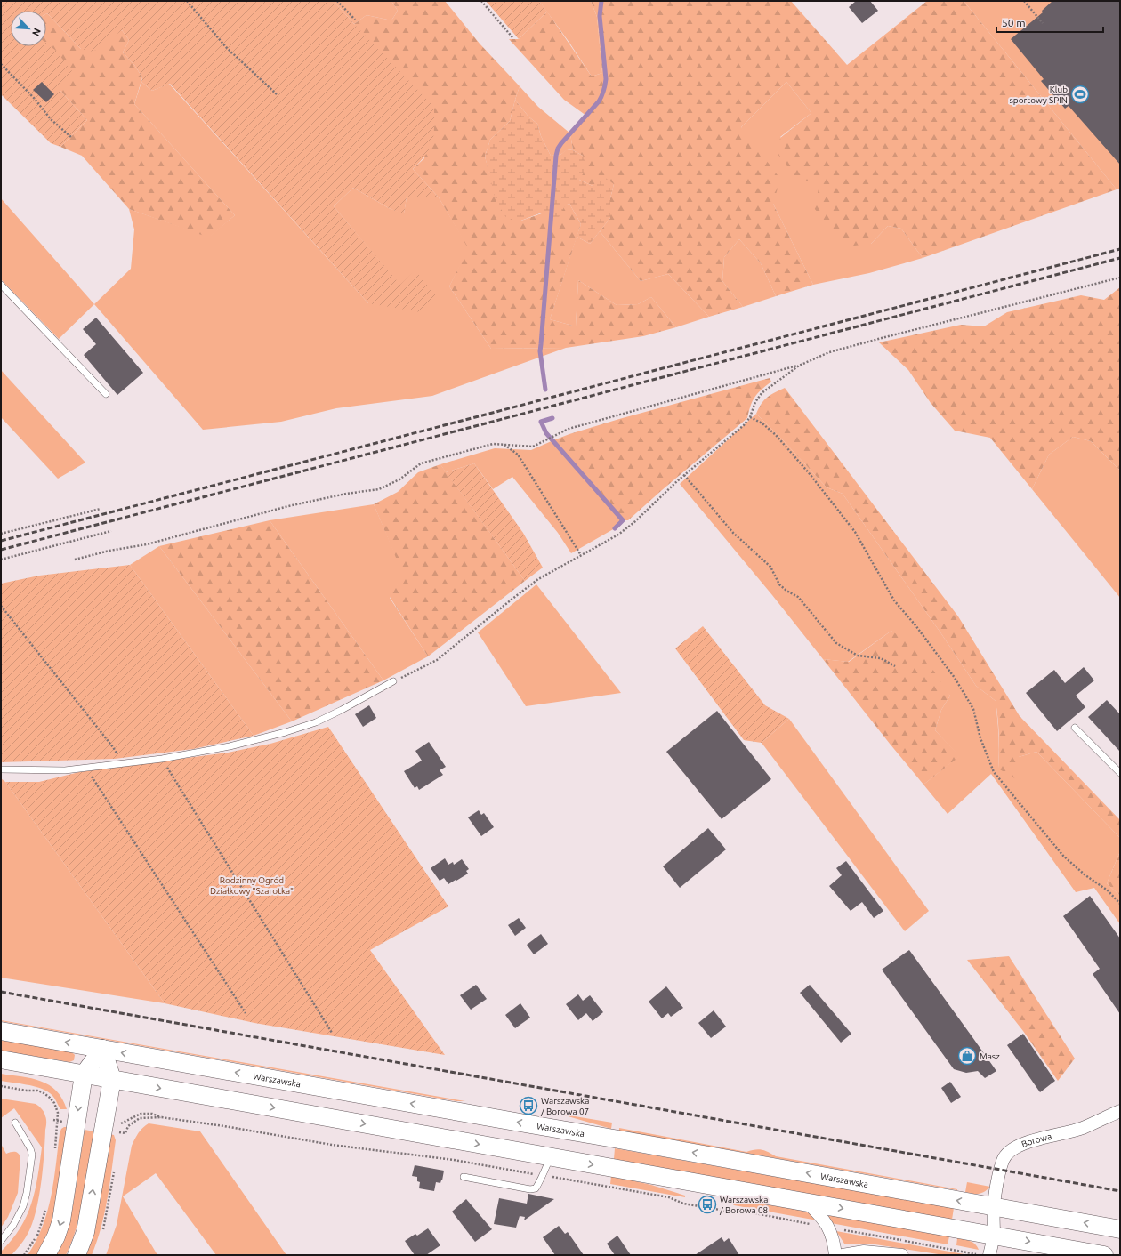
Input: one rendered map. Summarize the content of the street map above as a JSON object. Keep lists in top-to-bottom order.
{
  "streets": {
    "main road": ["Warszawska"],
    "street": ["Borowa"]
  },
  "crossings": [
    ["Warszawska", "Borowa"]
  ],
  "parks": ["Rodzinny Ogród Działkowy \"Szarotka\""],
  "places": {
    "sports": ["Klub sportowy SPIN"],
    "shop": ["Masz"],
    "bus stop": ["Warszawska / Borowa 07", "Warszawska / Borowa 08"]
  },
  "scale_bar": "50 m",
  "north": "bottom right"
}
